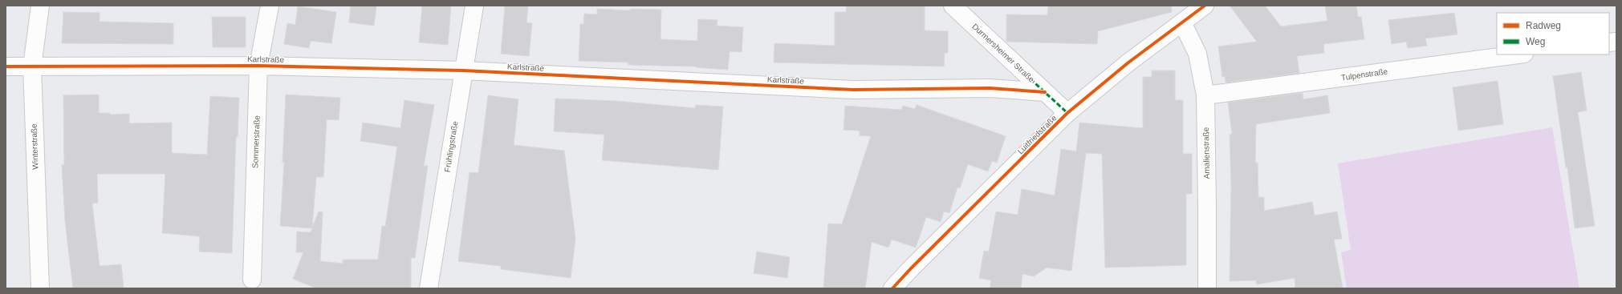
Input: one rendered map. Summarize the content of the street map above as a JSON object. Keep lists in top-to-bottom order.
{
  "streets": {
    "street": [
      "Durmersheimer Straße",
      "Karlstraße",
      "Tulpenstraße",
      "Luitfriedstraße",
      "Sommerstraße",
      "Winterstraße",
      "Frühlingstraße",
      "Amalienstraße"
    ]
  },
  "crossings": [
    ["Durmersheimer Straße", "Karlstraße"],
    ["Durmersheimer Straße", "Luitfriedstraße"],
    ["Karlstraße", "Sommerstraße"],
    ["Karlstraße", "Winterstraße"],
    ["Karlstraße", "Frühlingstraße"],
    ["Tulpenstraße", "Amalienstraße"],
    ["Luitfriedstraße", "Amalienstraße"]
  ],
  "legend": ["Radweg", "Weg"]
}
